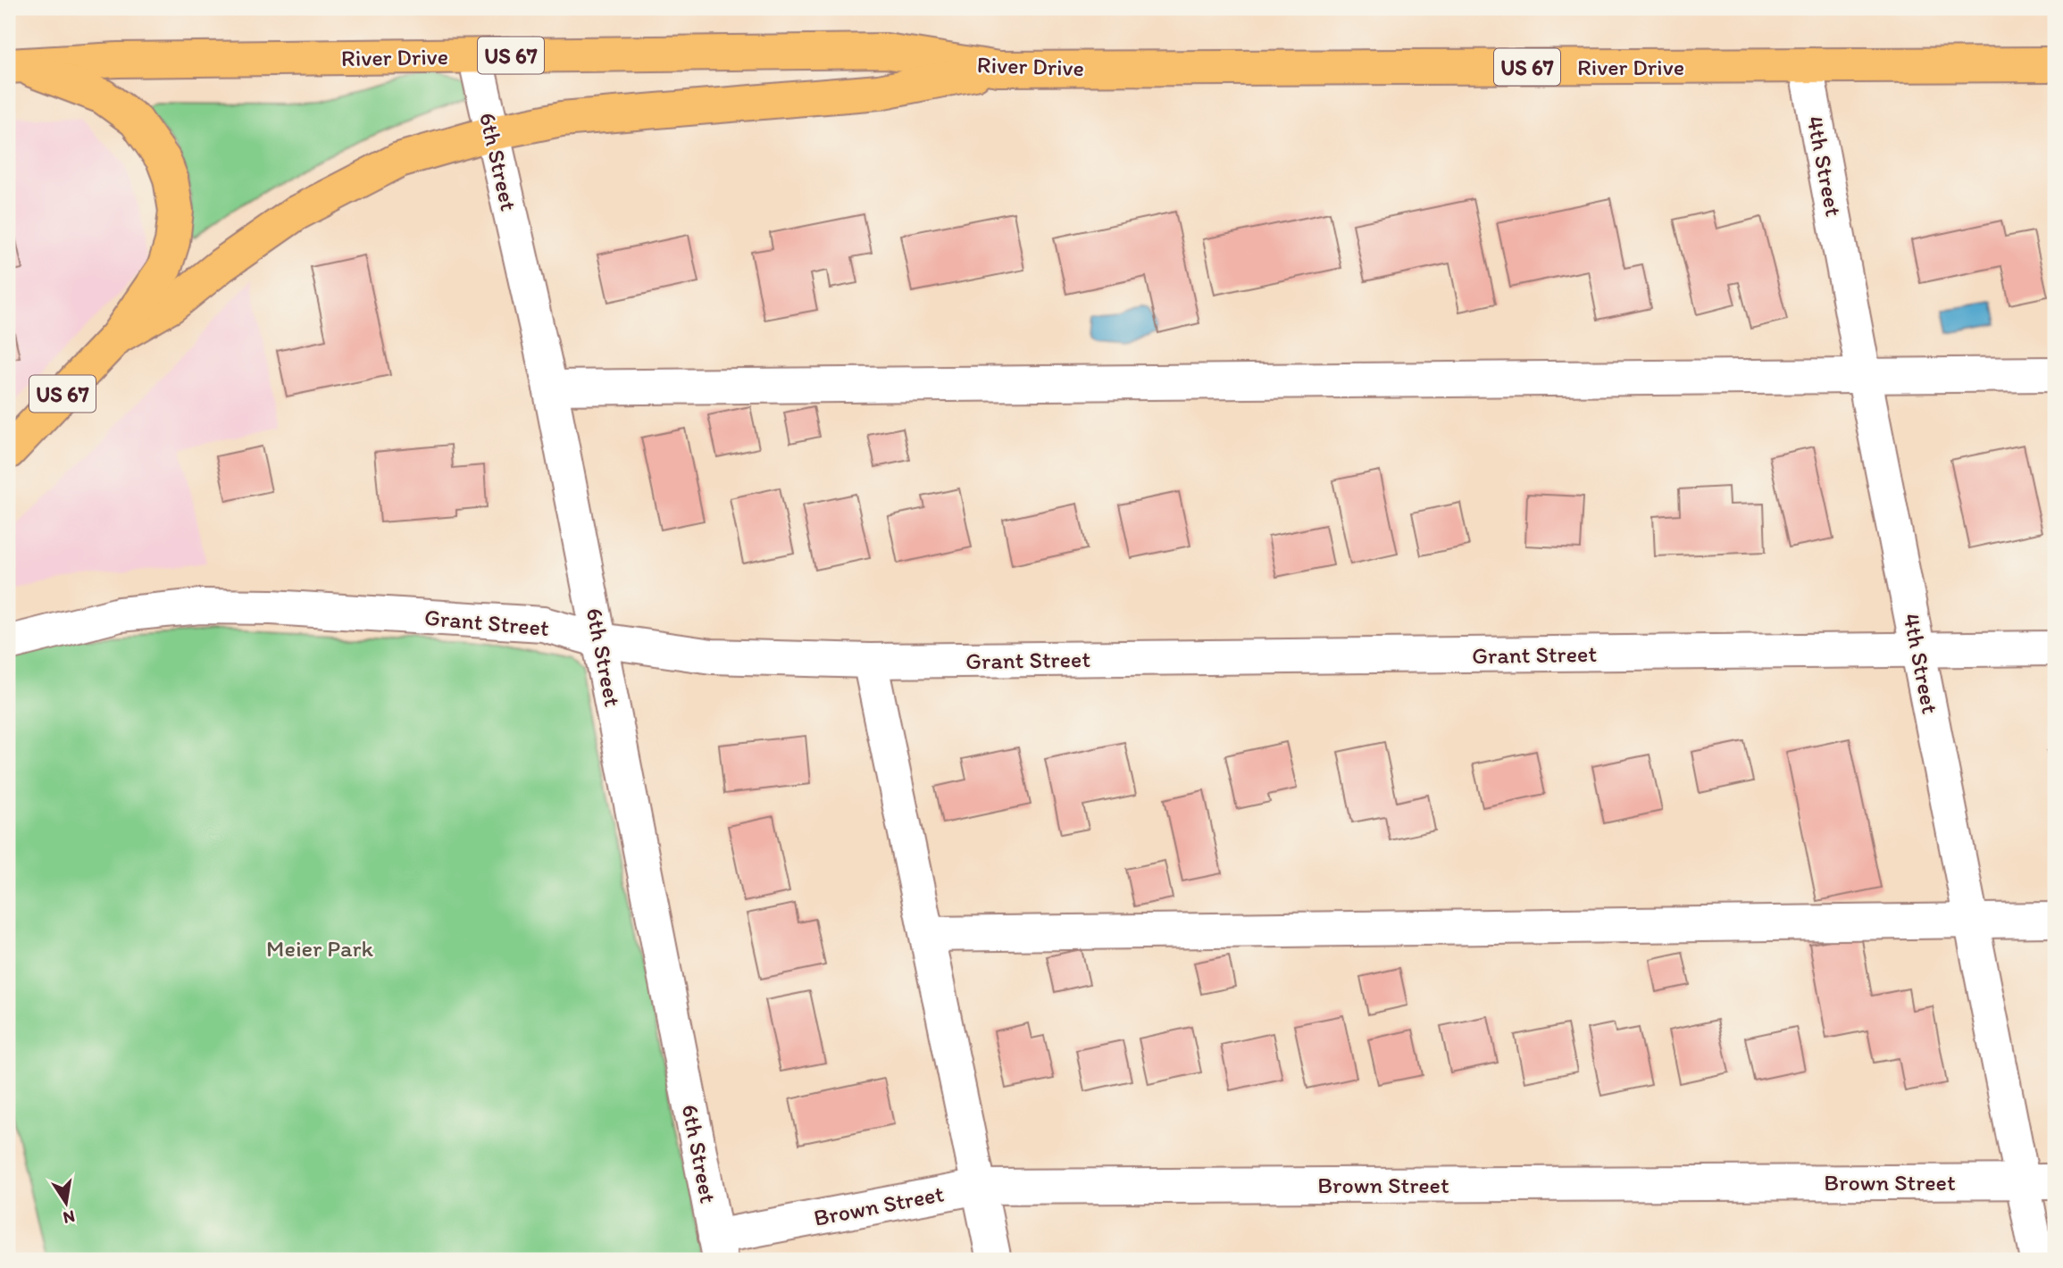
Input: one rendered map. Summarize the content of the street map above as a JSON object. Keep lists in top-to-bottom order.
{
  "streets": {
    "main road": ["US 67", "River Drive"],
    "street": [
      "6th Street",
      "4th Street",
      "Grant Street",
      "Brown Street"
    ]
  },
  "crossings": [
    ["US 67", "River Drive"],
    ["US 67", "6th Street"],
    ["River Drive", "6th Street"],
    ["River Drive", "4th Street"],
    ["6th Street", "Grant Street"],
    ["6th Street", "Brown Street"],
    ["4th Street", "Grant Street"],
    ["4th Street", "Brown Street"]
  ],
  "parks": ["Meier Park"],
  "north": "bottom"
}
